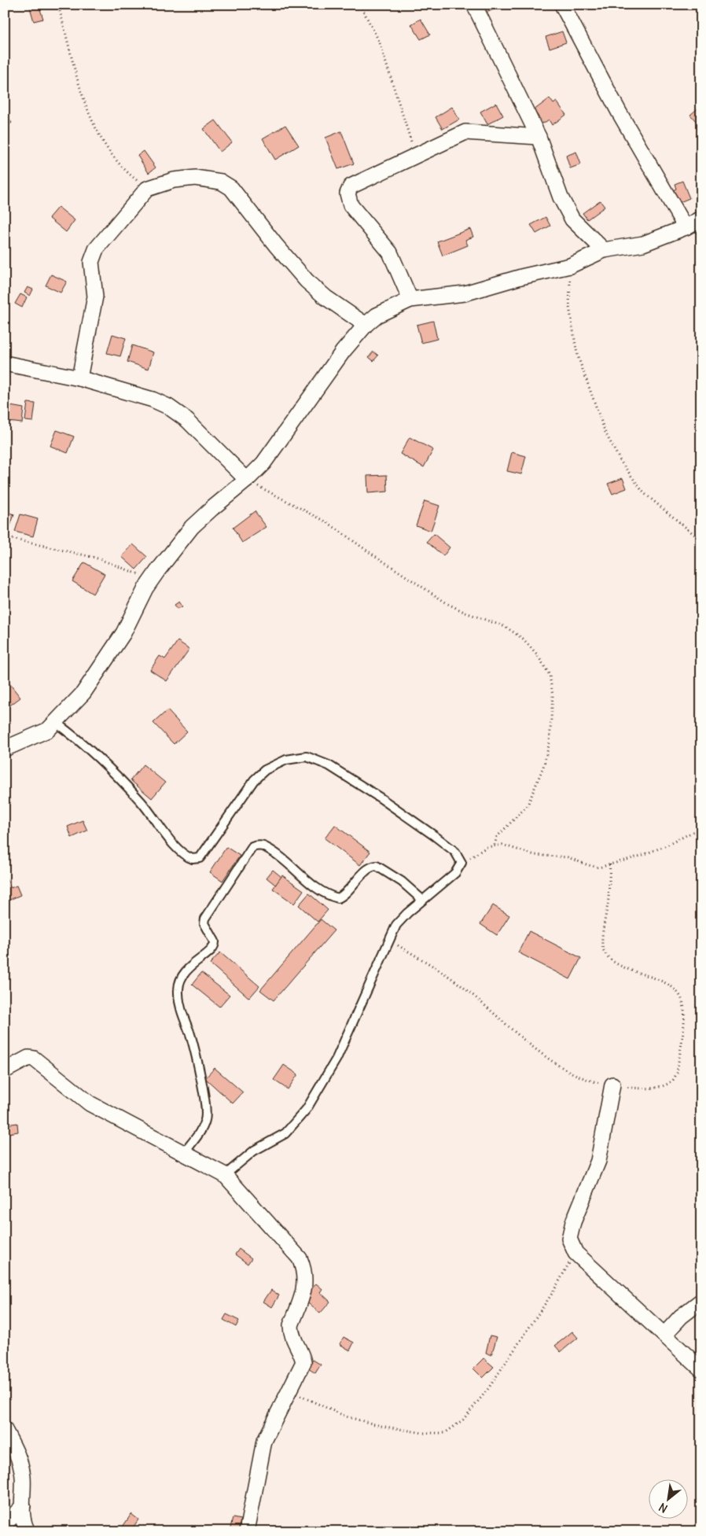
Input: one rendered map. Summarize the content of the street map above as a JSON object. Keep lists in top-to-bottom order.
{
  "north": "bottom left"
}
